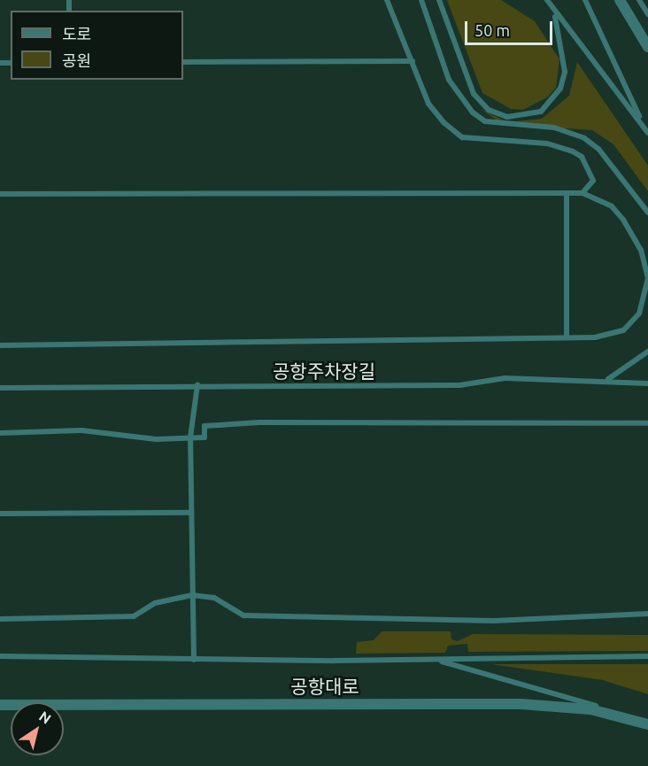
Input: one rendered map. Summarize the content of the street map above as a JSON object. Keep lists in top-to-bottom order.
{
  "streets": {
    "street": ["공항대로"],
    "lane": ["공항주차장길"]
  },
  "legend": ["도로", "공원"],
  "scale_bar": "50 m",
  "north": "top right"
}
